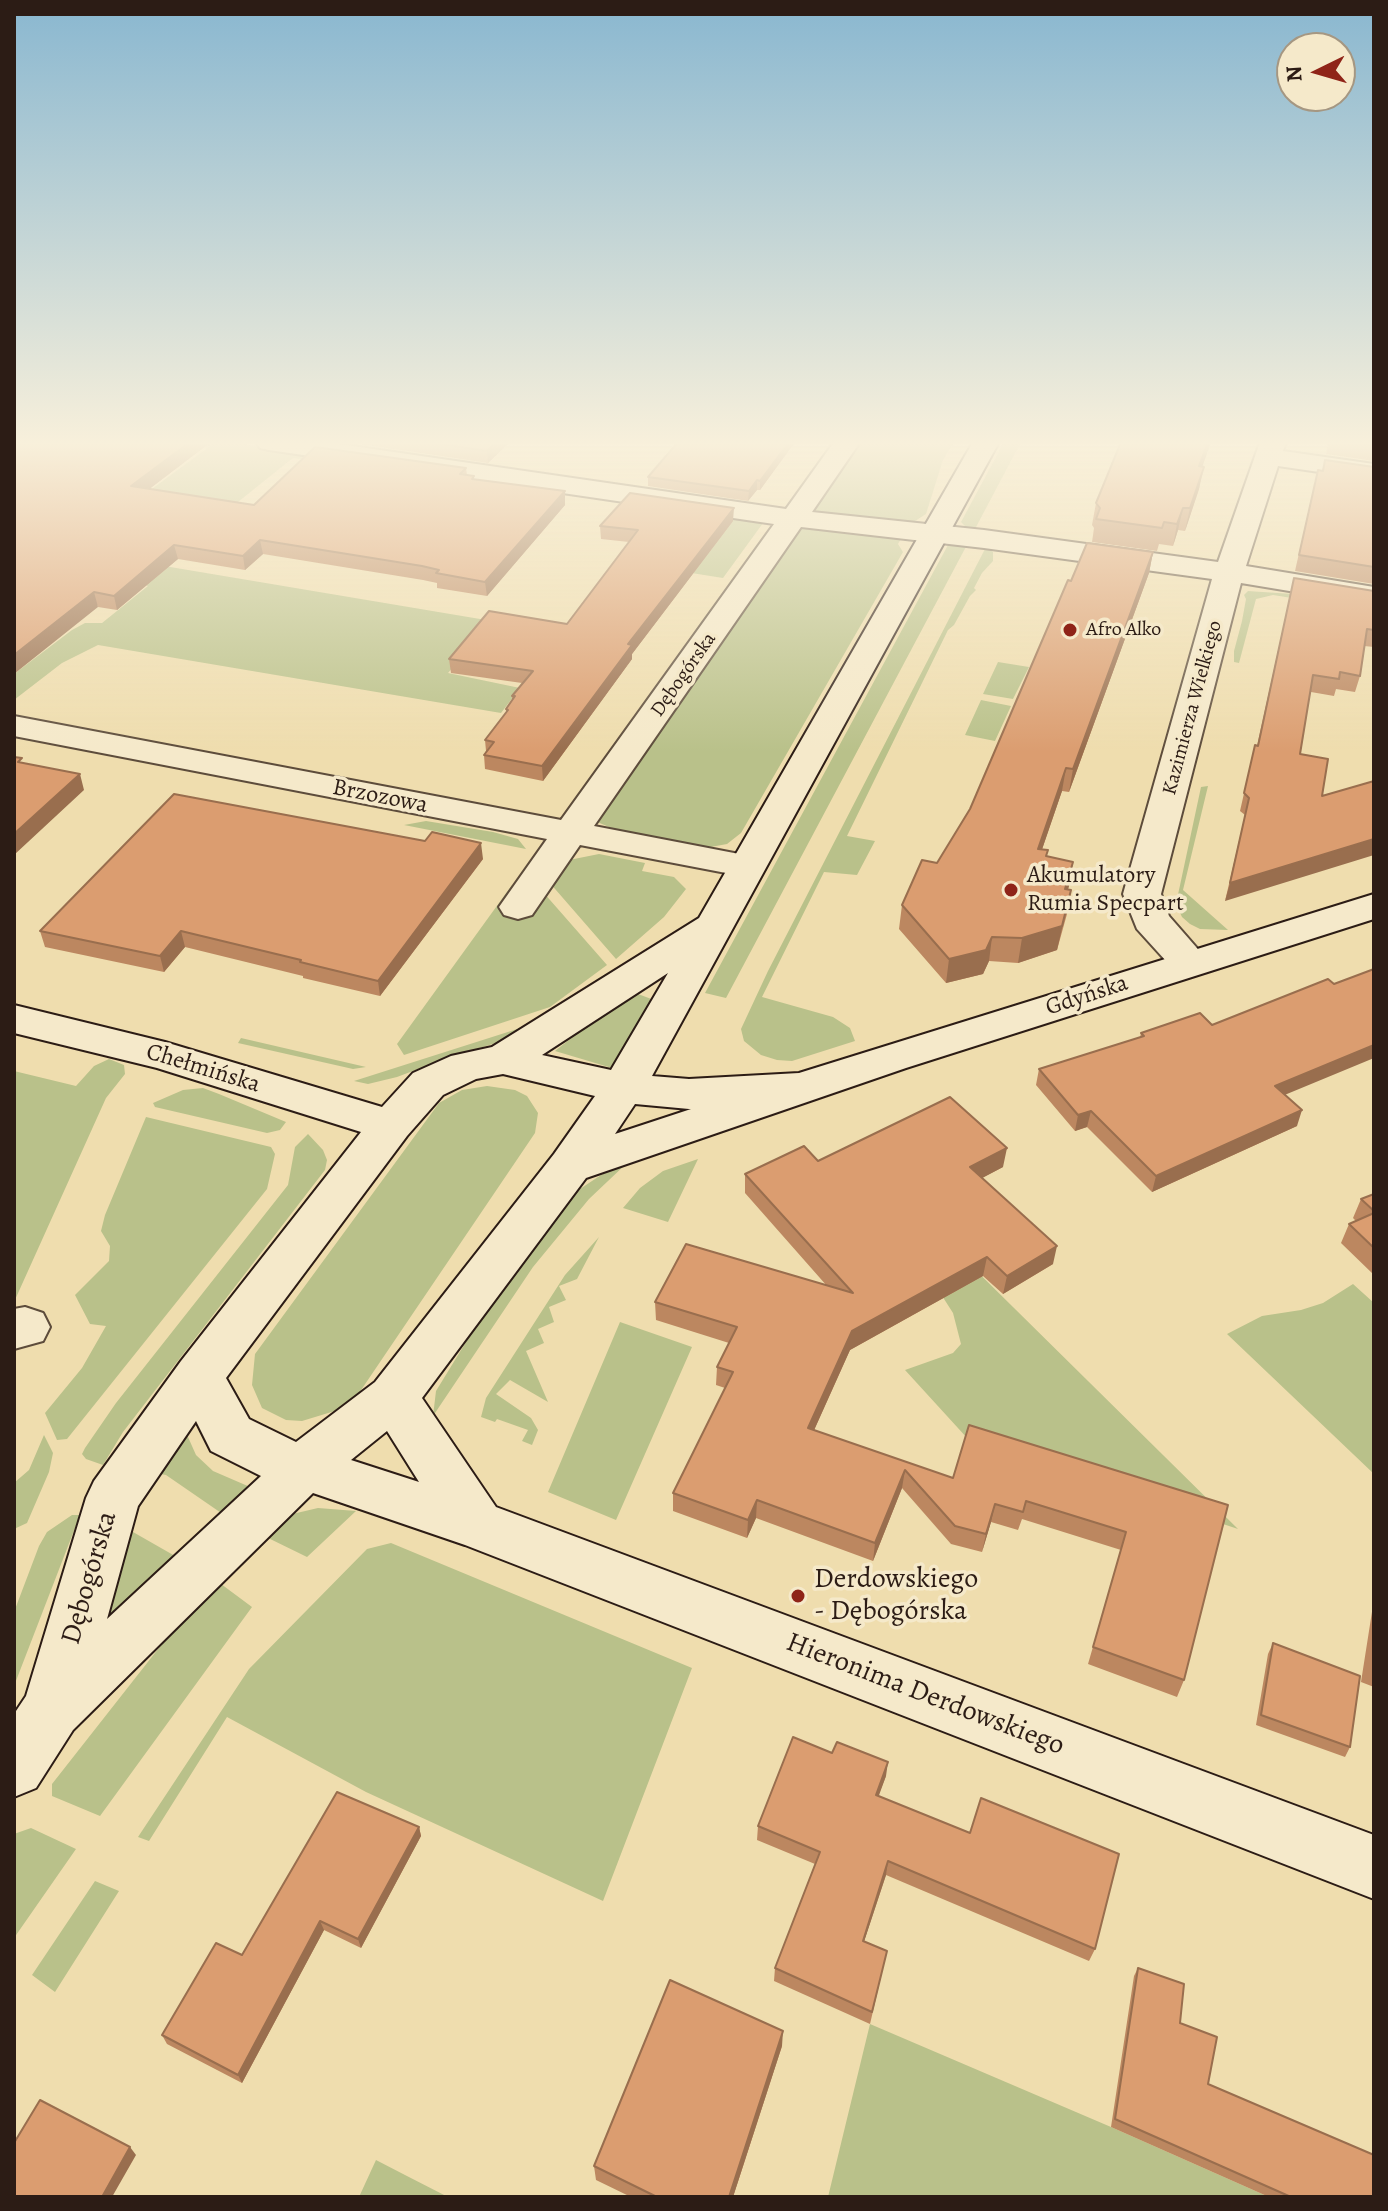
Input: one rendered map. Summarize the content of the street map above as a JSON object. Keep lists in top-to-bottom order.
{
  "streets": {
    "street": [
      "Dębogórska",
      "Kazimierza Wielkiego",
      "Brzozowa",
      "Gdyńska",
      "Chełmińska",
      "Hieronima Derdowskiego"
    ]
  },
  "crossings": [
    ["Dębogórska", "Brzozowa"],
    ["Dębogórska", "Gdyńska"],
    ["Dębogórska", "Chełmińska"],
    ["Dębogórska", "Hieronima Derdowskiego"],
    ["Kazimierza Wielkiego", "Gdyńska"]
  ],
  "places": ["Afro Alko", "Akumulatory Rumia Specpart", "Derdowskiego - Dębogórska"],
  "north": "left"
}
